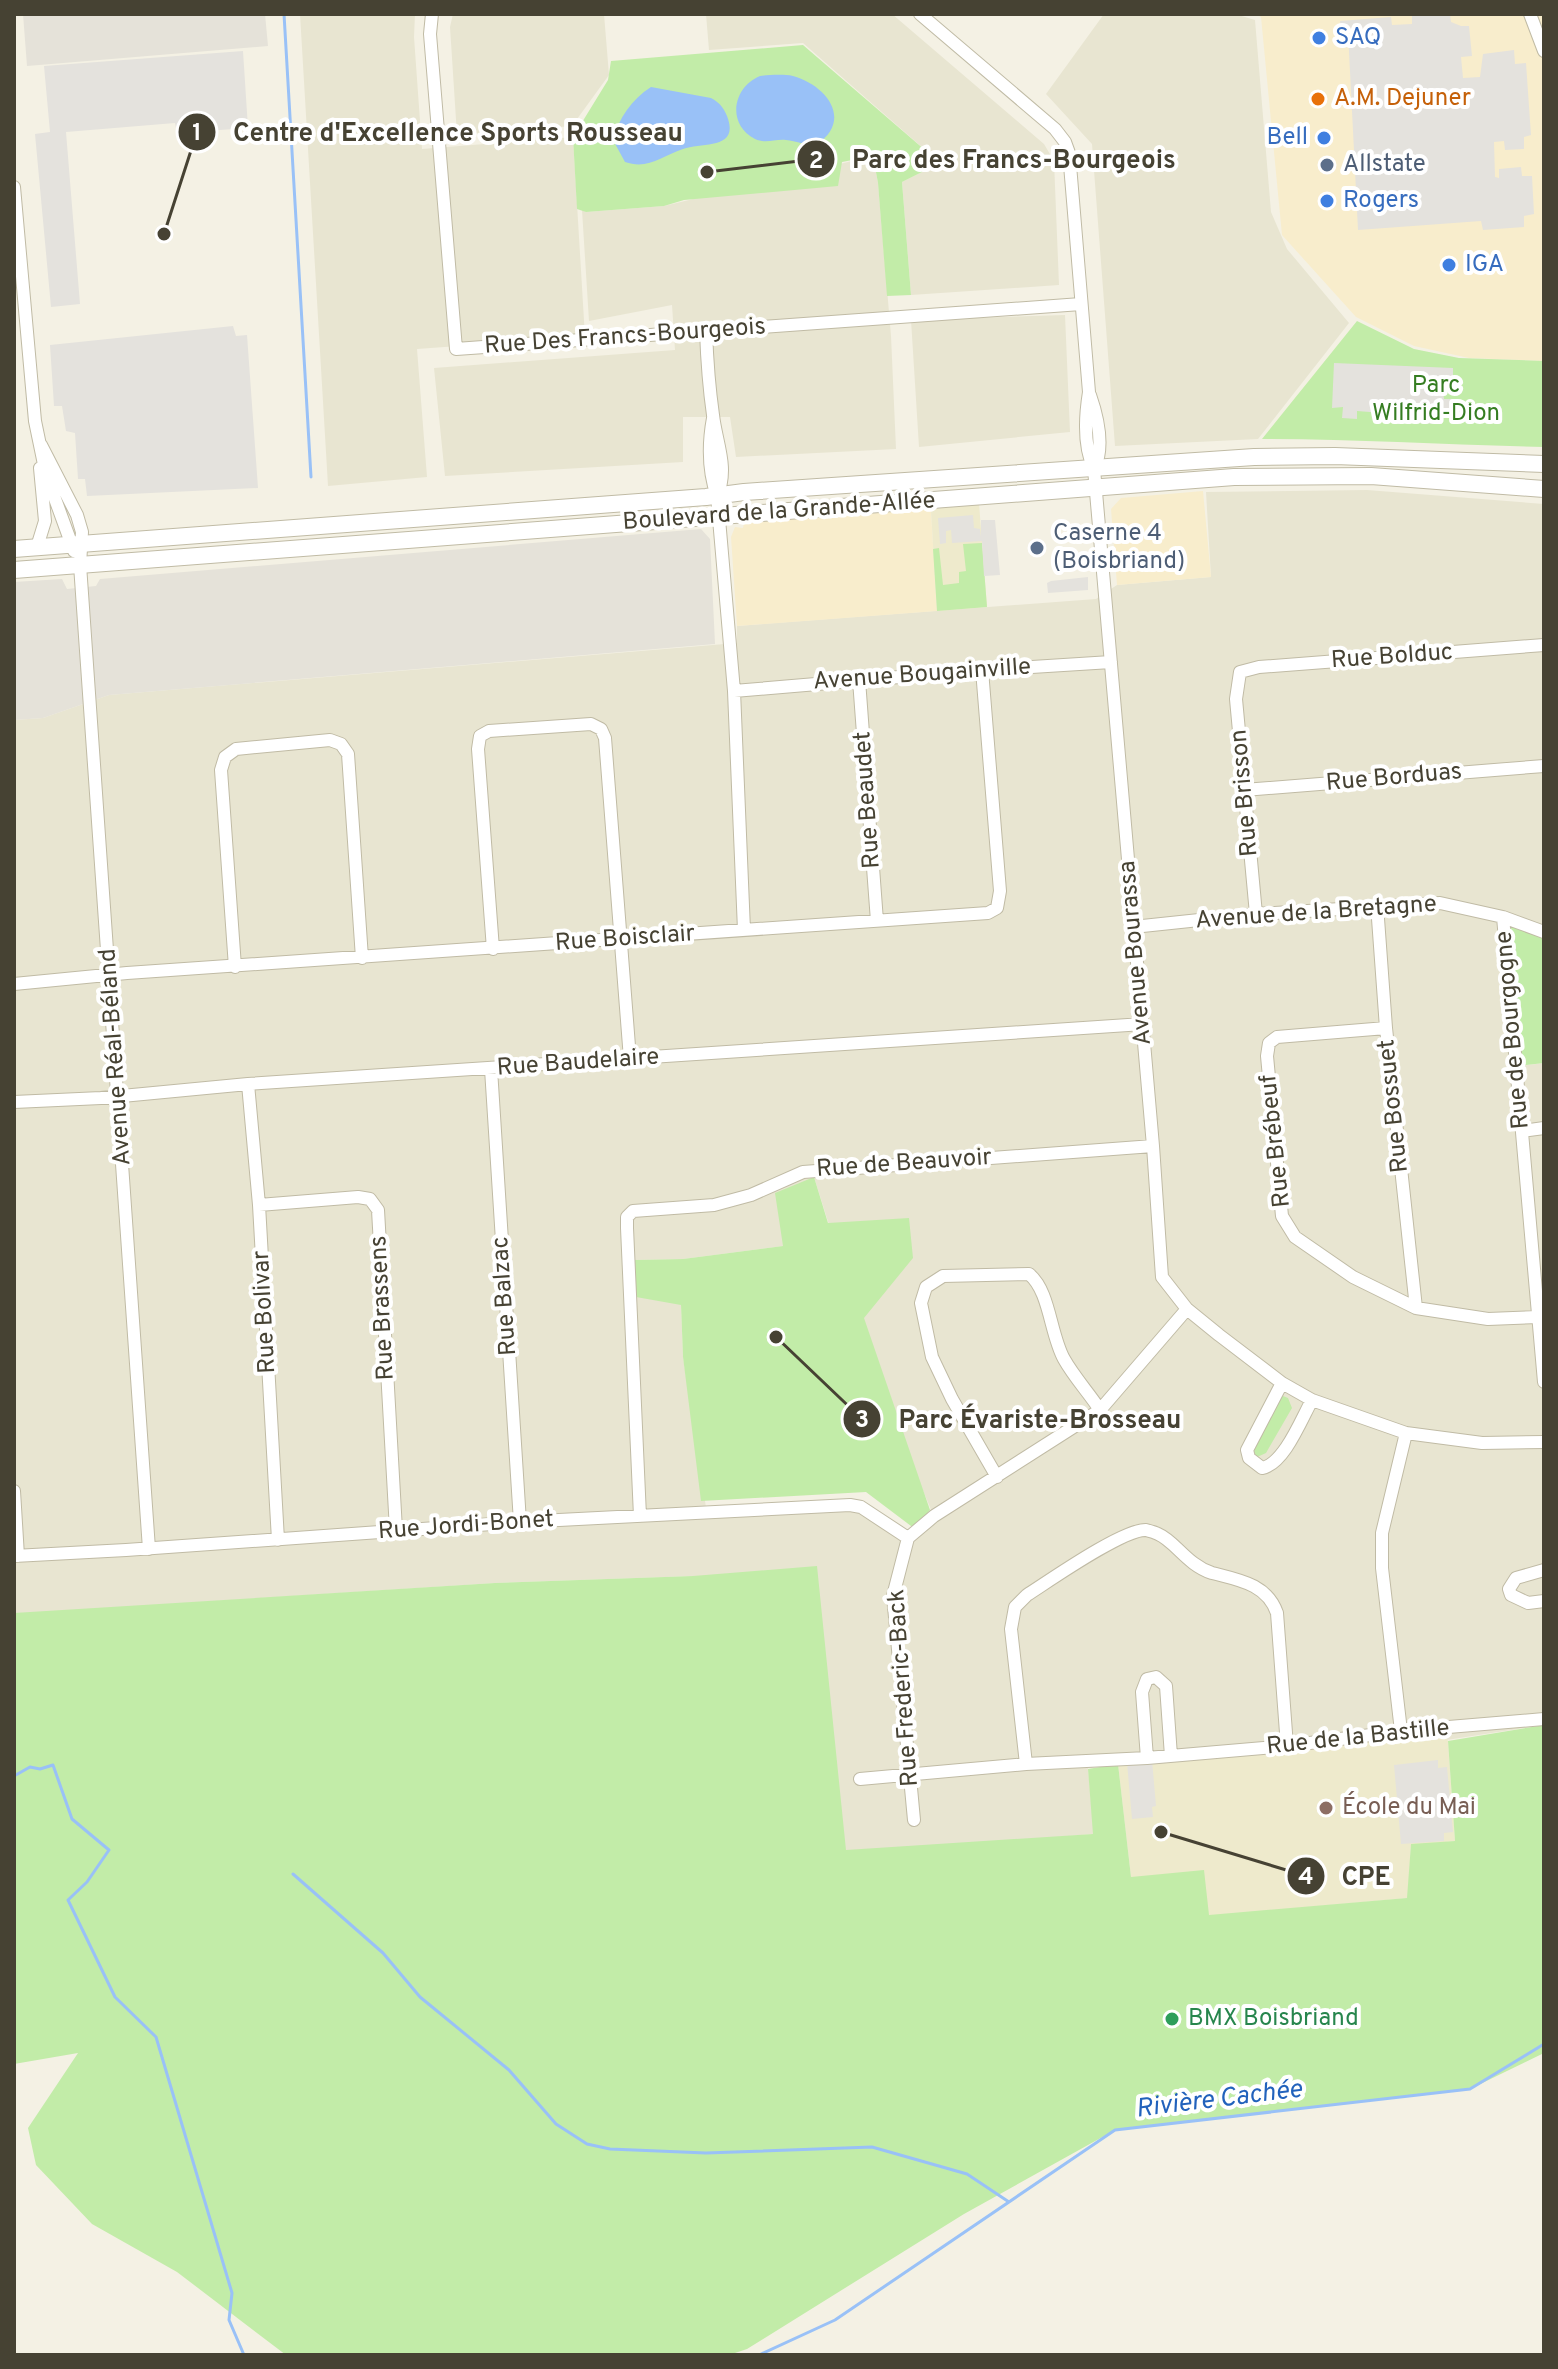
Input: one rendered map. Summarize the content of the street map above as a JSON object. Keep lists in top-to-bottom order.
{
  "streets": {
    "street": [
      "Rue Des Francs-Bourgeois",
      "Boulevard de la Grande-Allée",
      "Rue Bolduc",
      "Avenue Bougainville",
      "Rue Borduas",
      "Rue Brisson",
      "Rue Beaudet",
      "Avenue de la Bretagne",
      "Rue Boisclair",
      "Avenue Bourassa",
      "Rue de Bourgogne",
      "Avenue Réal-Béland",
      "Rue Baudelaire",
      "Rue Bossuet",
      "Rue Brébeuf",
      "Rue de Beauvoir",
      "Rue Balzac",
      "Rue Brassens",
      "Rue Bolivar",
      "Rue Jordi-Bonet",
      "Rue Frederic-Back",
      "Rue de la Bastille"
    ]
  },
  "crossings": [
    ["Boulevard de la Grande-Allée", "Avenue Bourassa"],
    ["Boulevard de la Grande-Allée", "Avenue Réal-Béland"],
    ["Rue Bolduc", "Rue Brisson"],
    ["Avenue Bougainville", "Rue Beaudet"],
    ["Avenue Bougainville", "Rue Boisclair"],
    ["Avenue Bougainville", "Avenue Bourassa"],
    ["Rue Borduas", "Rue Brisson"],
    ["Rue Brisson", "Avenue de la Bretagne"],
    ["Rue Beaudet", "Rue Boisclair"],
    ["Avenue de la Bretagne", "Avenue Bourassa"],
    ["Avenue de la Bretagne", "Rue de Bourgogne"],
    ["Avenue de la Bretagne", "Rue Bossuet"],
    ["Rue Boisclair", "Avenue Réal-Béland"],
    ["Avenue Bourassa", "Rue Baudelaire"],
    ["Avenue Bourassa", "Rue de Beauvoir"],
    ["Rue de Bourgogne", "Rue Brébeuf"],
    ["Avenue Réal-Béland", "Rue Baudelaire"],
    ["Avenue Réal-Béland", "Rue Jordi-Bonet"],
    ["Rue Baudelaire", "Rue Balzac"],
    ["Rue Baudelaire", "Rue Bolivar"],
    ["Rue Bossuet", "Rue Brébeuf"],
    ["Rue de Beauvoir", "Rue Jordi-Bonet"],
    ["Rue Balzac", "Rue Jordi-Bonet"],
    ["Rue Brassens", "Rue Bolivar"],
    ["Rue Brassens", "Rue Jordi-Bonet"],
    ["Rue Bolivar", "Rue Jordi-Bonet"],
    ["Rue Jordi-Bonet", "Rue Frederic-Back"],
    ["Rue Frederic-Back", "Rue de la Bastille"]
  ],
  "water": ["Rivière Cachée"],
  "parks": ["Parc Wilfrid-Dion"],
  "places": [
    "SAQ",
    "A.M. Dejuner",
    "Bell",
    "Allstate",
    "Parc des Francs-Bourgeois",
    "Rogers",
    "Centre d'Excellence Sports Rousseau",
    "IGA",
    "Caserne 4 (Boisbriand)",
    "Parc Évariste-Brosseau",
    "École du Mai",
    "CPE",
    "BMX Boisbriand"
  ]
}
